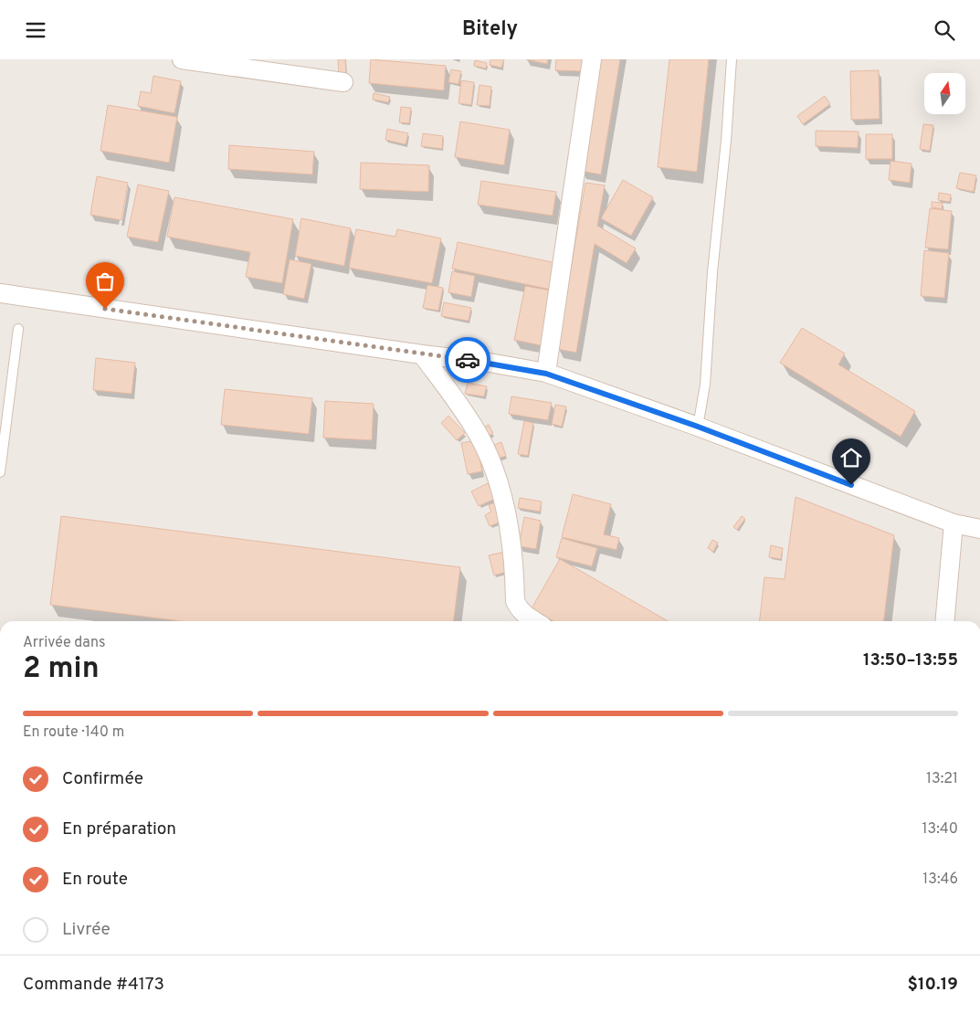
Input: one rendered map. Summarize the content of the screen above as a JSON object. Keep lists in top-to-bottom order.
{
  "north": "top",
  "page": {
    "header": "Bitely",
    "heading": ["2 min", "Arrivée dans", "13:50–13:55"],
    "panel": ["Commande #4173", "$10.19"],
    "bar": "En route · 140 m",
    "list": [
      ["Confirmée", "13:21"],
      ["En préparation", "13:40"],
      ["En route", "13:46"],
      "Livrée"
    ]
  }
}
